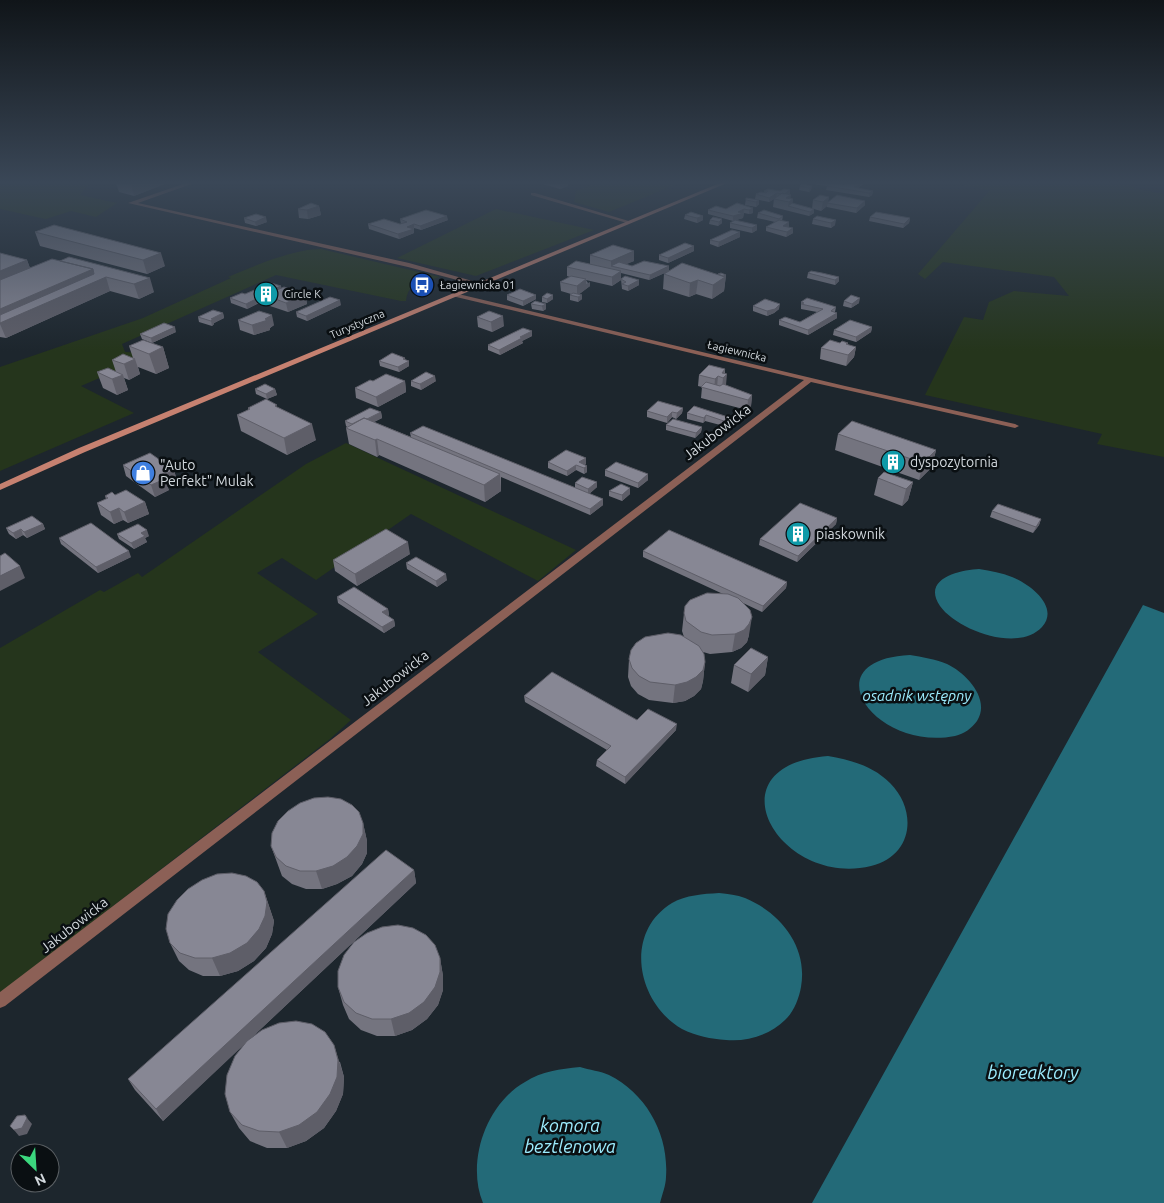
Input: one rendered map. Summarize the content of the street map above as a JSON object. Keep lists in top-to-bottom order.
{
  "streets": {
    "main road": ["Turystyczna"],
    "street": ["Łagiewnicka", "Jakubowicka"]
  },
  "crossings": [
    ["Turystyczna", "Łagiewnicka"],
    ["Łagiewnicka", "Jakubowicka"]
  ],
  "water": ["osadnik wstępny", "bioreaktory", "komora beztlenowa"],
  "places": {
    "bus stop": ["Łagiewnicka 01"],
    "building": ["Circle K", "dyspozytornia", "piaskownik"],
    "shop": ["\"Auto Perfekt\" Mulak"]
  },
  "north": "bottom right"
}
